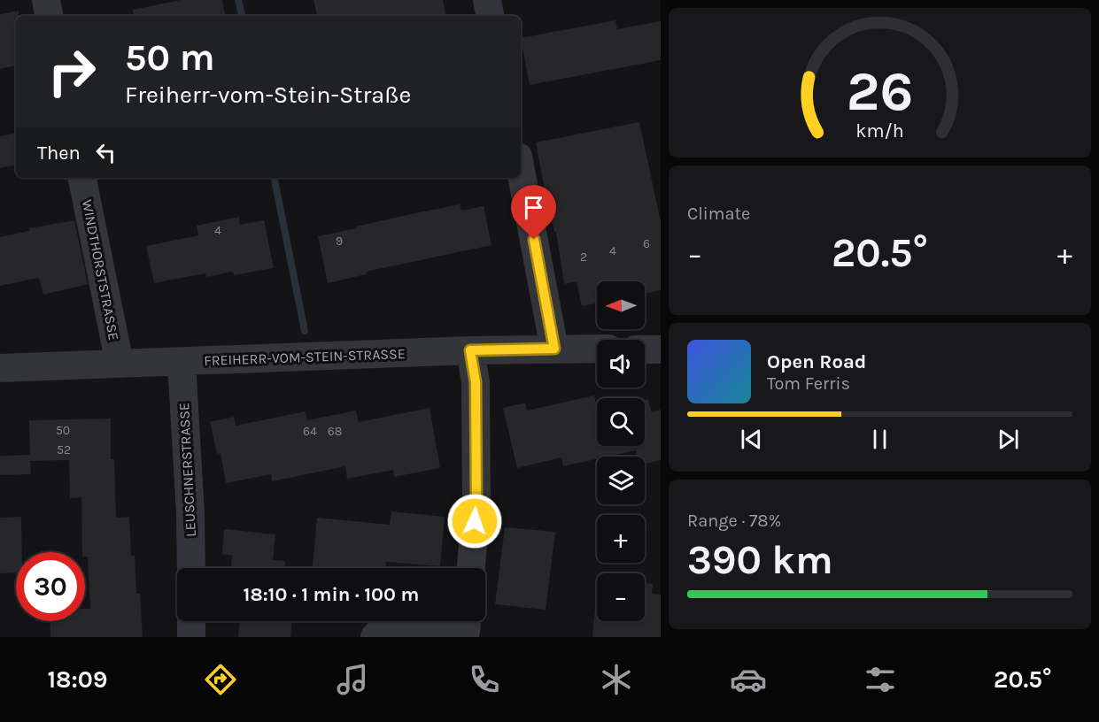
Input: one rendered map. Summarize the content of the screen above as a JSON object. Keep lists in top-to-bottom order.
{
  "streets": {
    "street": ["WINDTHORSTSTRASSE", "FREIHERR-VOM-STEIN-STRASSE", "LEUSCHNERSTRASSE"]
  },
  "crossings": [
    ["WINDTHORSTSTRASSE", "FREIHERR-VOM-STEIN-STRASSE"],
    ["FREIHERR-VOM-STEIN-STRASSE", "LEUSCHNERSTRASSE"]
  ],
  "house_numbers": [
    "4",
    "9",
    "6",
    "4",
    "2",
    "50",
    "64",
    "68",
    "52"
  ],
  "north": "left",
  "page": {
    "turn": ["50 m", "Freiherr-vom-Stein-Straße"],
    "then": "Then",
    "tile": [
      "Climate",
      ["Range · 78%", "390 km"]
    ],
    "heat": ["−", "20.5°", "+"],
    "map_buttons": ["+", "−"],
    "song": ["Open Road", "Tom Ferris"],
    "limit": "30",
    "trip": "18:10 · 1 min · 100 m",
    "tabs": ["18:09", "20.5°"],
    "gauge": ["26", "km/h"]
  }
}
